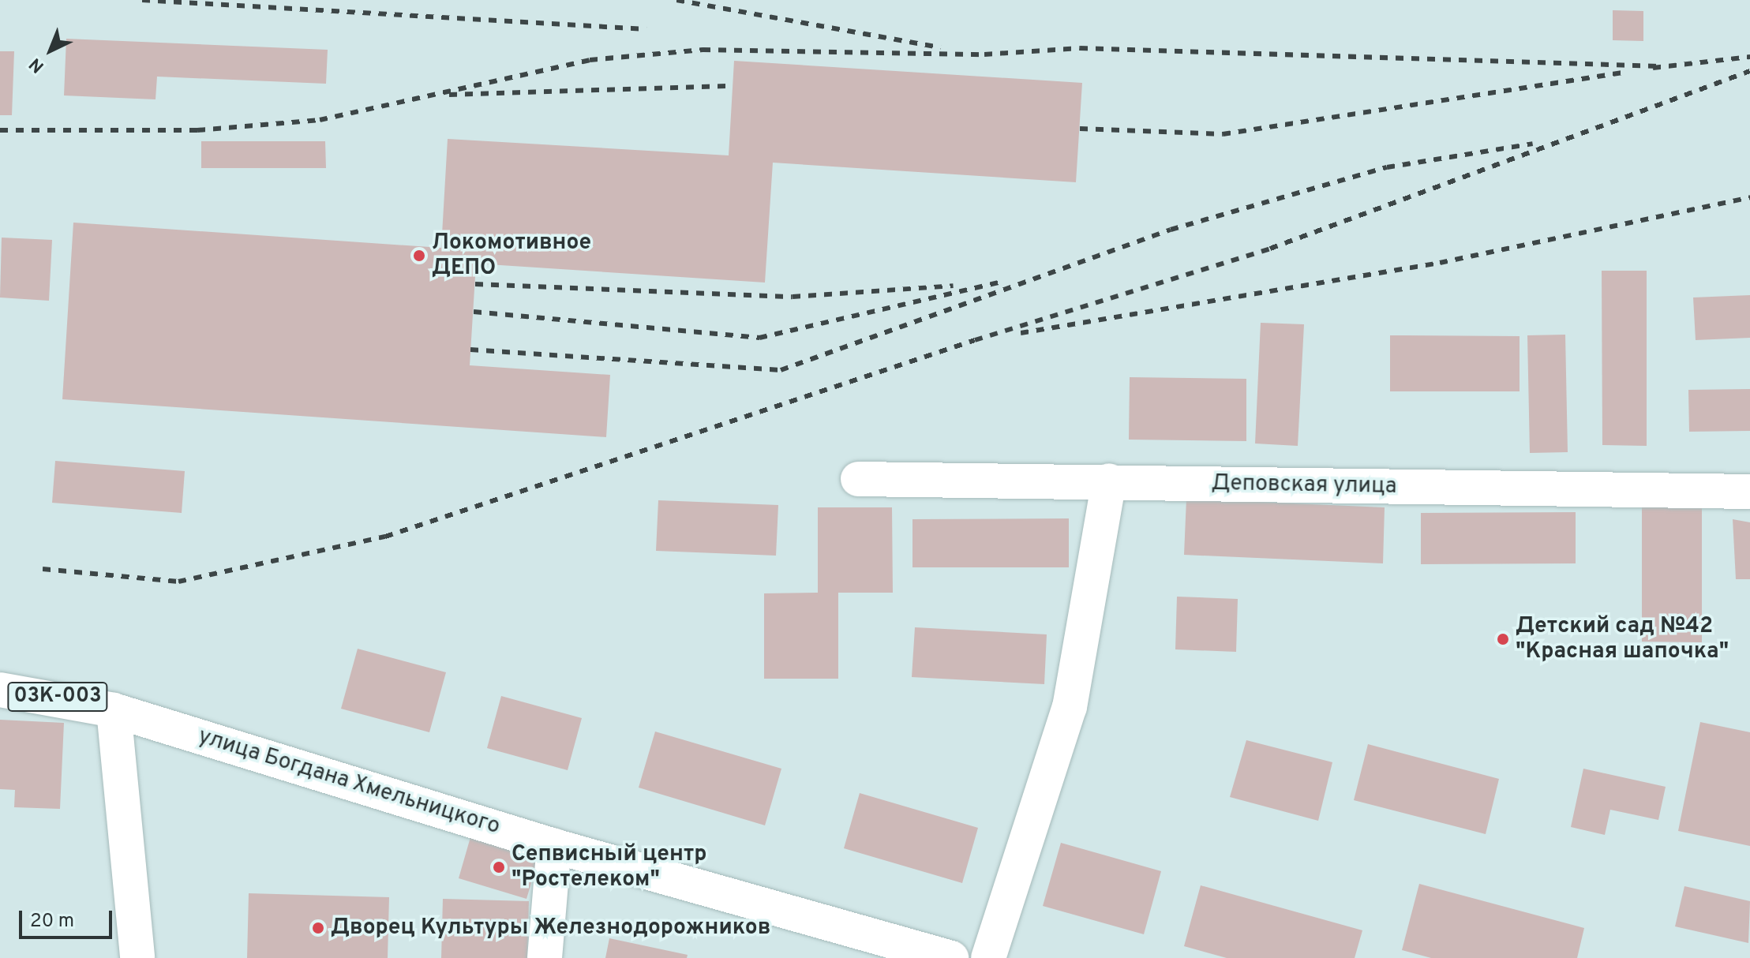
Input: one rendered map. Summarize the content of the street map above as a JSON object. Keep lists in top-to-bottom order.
{
  "streets": {
    "street": ["Деповская улица", "03К-003", "улица Богдана Хмельницкого"]
  },
  "places": [
    "Локомотивное ДЕПО",
    "Детский сад №42 \"Красная шапочка\"",
    "Сепвисный центр \"Ростелеком\"",
    "Дворец Культуры Железнодорожников"
  ],
  "scale_bar": "20 m",
  "north": "bottom left"
}
